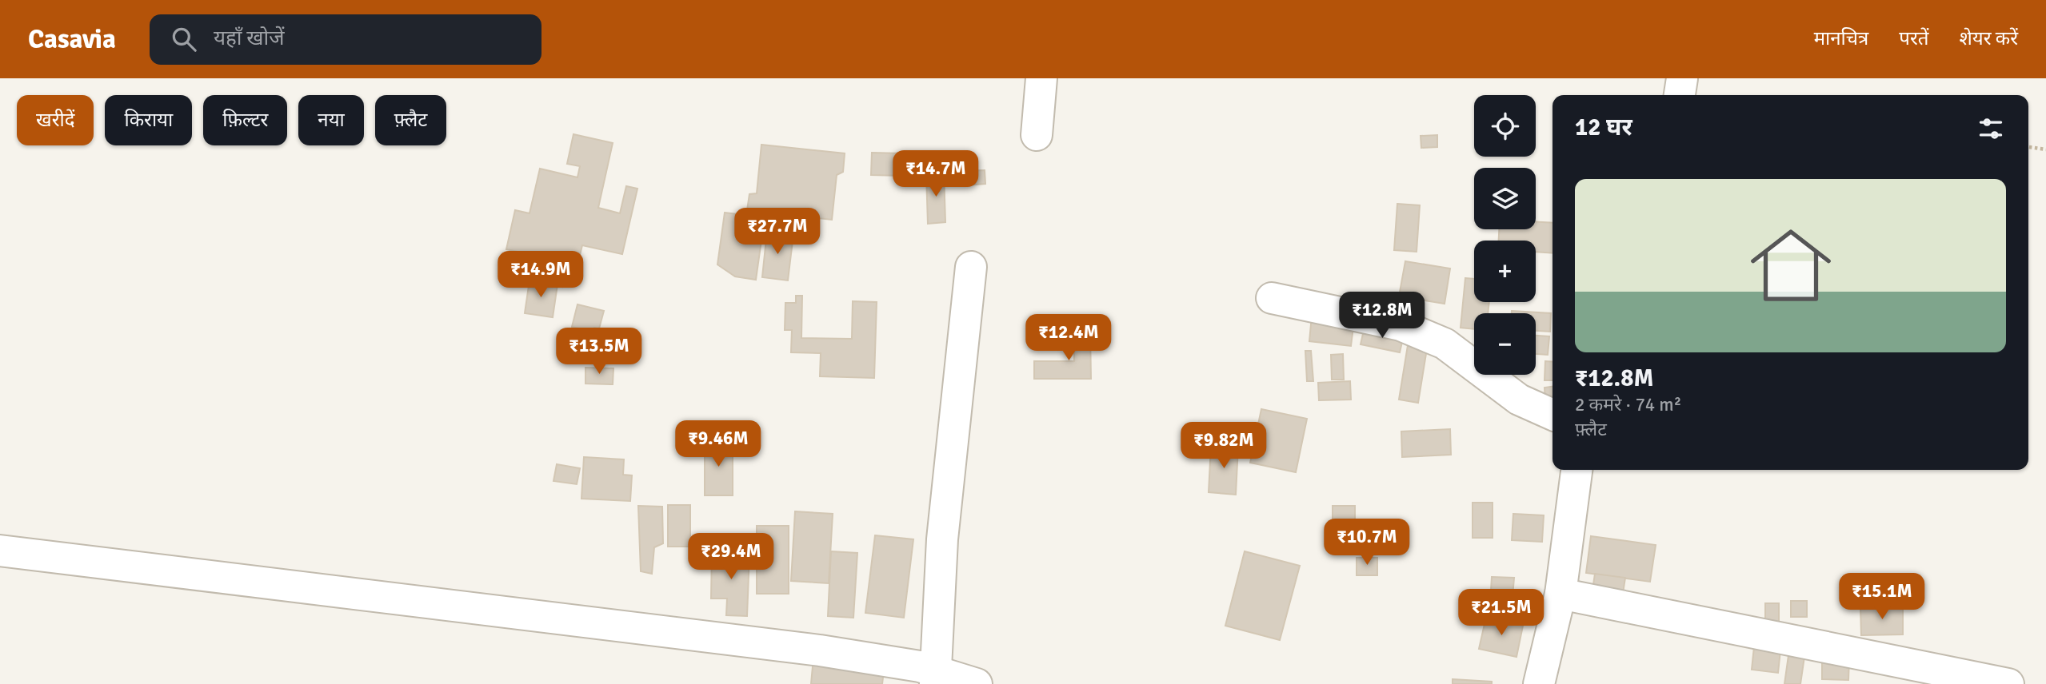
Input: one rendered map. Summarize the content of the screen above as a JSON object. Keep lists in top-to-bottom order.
{
  "page": {
    "header": "Casavia",
    "search": "यहाँ खोजें",
    "nav": ["मानचित्र", "परतें", "शेयर करें"],
    "map_buttons": ["+", "−"],
    "chip": [
      "खरीदें",
      "किराया",
      "फ़िल्टर",
      "नया",
      "फ़्लैट"
    ],
    "heading": "12 घर",
    "price": [
      "₹14.7M",
      "₹27.7M",
      "₹14.9M",
      "₹12.8M",
      "₹12.4M",
      "₹13.5M",
      "₹9.46M",
      "₹9.82M",
      "₹10.7M",
      "₹29.4M",
      "₹15.1M",
      "₹21.5M"
    ],
    "list": [
      {
        "name": "₹12.8M",
        "note": "2 कमरे · 74 m² · फ़्लैट"
      }
    ]
  }
}
